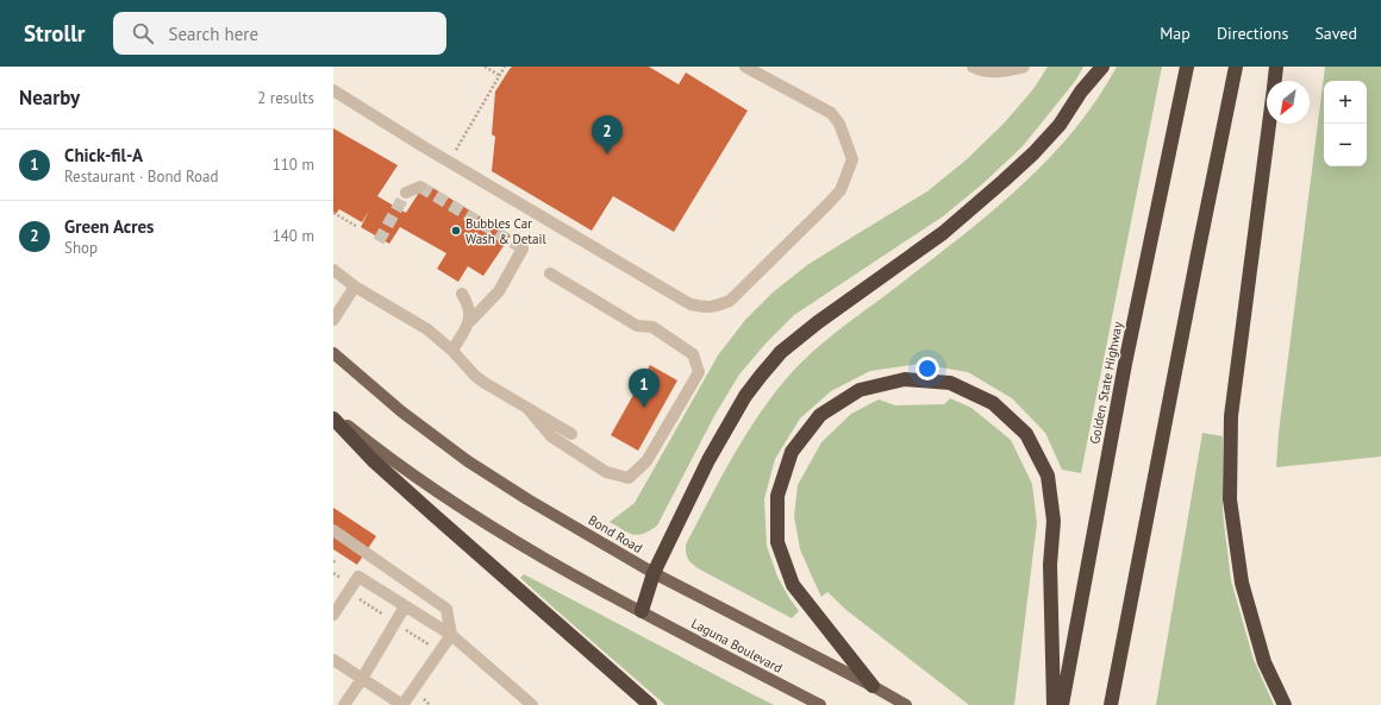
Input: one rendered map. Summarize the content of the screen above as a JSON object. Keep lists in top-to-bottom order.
{
  "streets": {
    "highway": ["Golden State Highway"],
    "main road": ["Bond Road", "Laguna Boulevard"]
  },
  "places": ["Bubbles Car Wash & Detail"],
  "north": "bottom left",
  "page": {
    "header": "Strollr",
    "search": "Search here",
    "nav": ["Map", "Directions", "Saved"],
    "heading": ["Nearby", "2 results"],
    "map_buttons": ["+", "−"],
    "pins": ["2", "1"],
    "list": [
      {
        "mark": "1",
        "name": "Chick-fil-A",
        "note": "Restaurant · Bond Road",
        "value": "110 m"
      },
      {
        "mark": "2",
        "name": "Green Acres",
        "note": "Shop",
        "value": "140 m"
      }
    ]
  }
}
